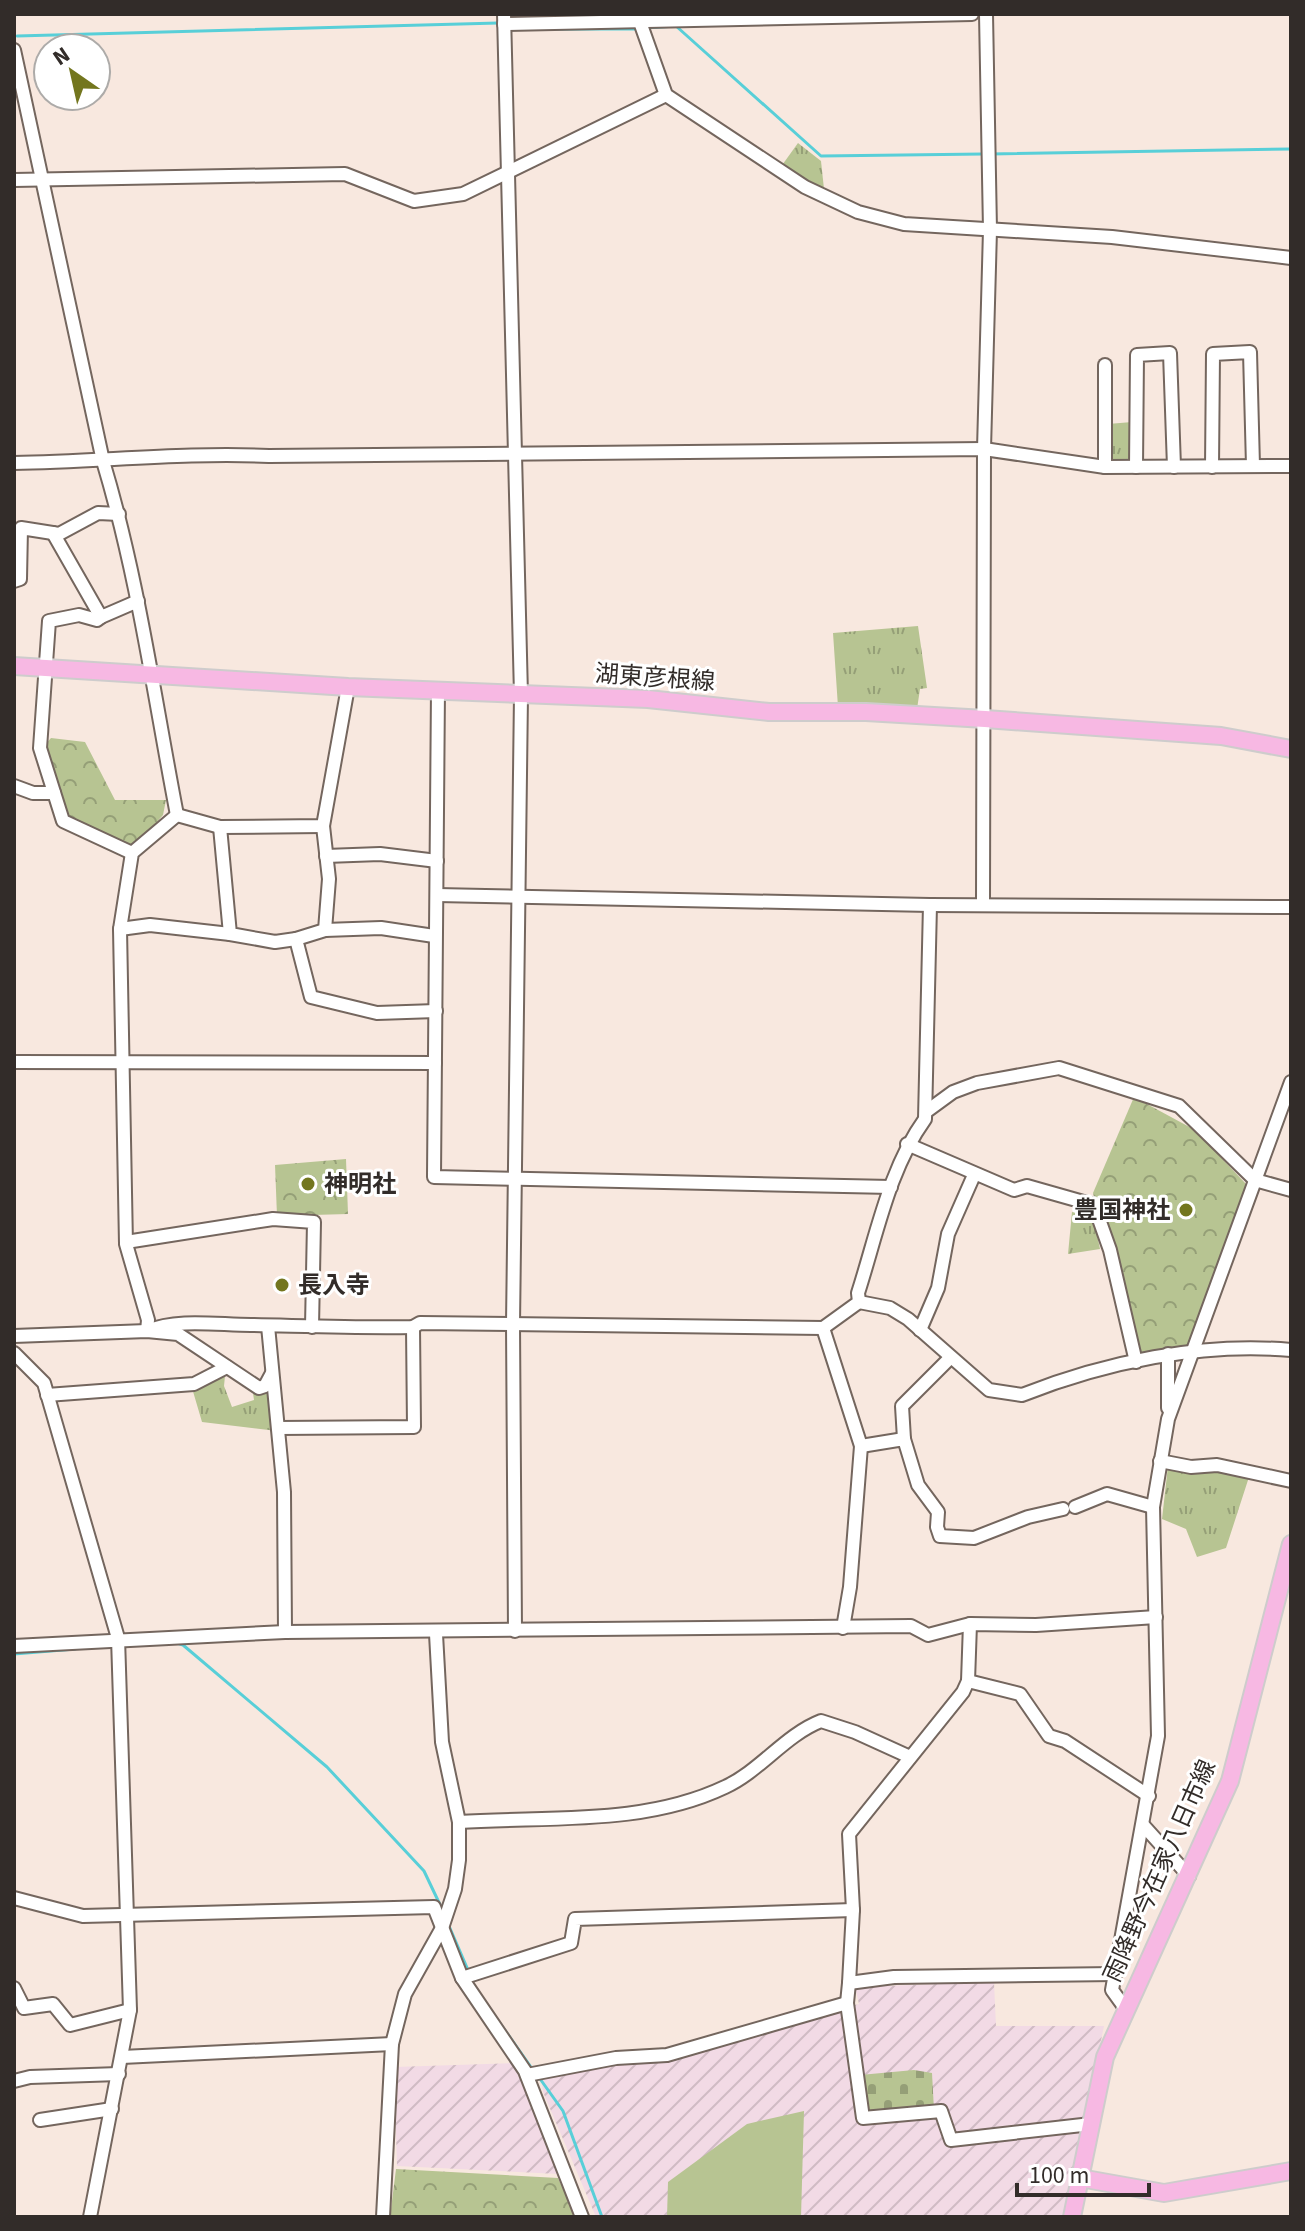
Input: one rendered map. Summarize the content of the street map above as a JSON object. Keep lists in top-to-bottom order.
{
  "streets": {
    "main road": ["湖東彦根線", "雨降野今在家八日市線"]
  },
  "places": ["神明社", "豊国神社", "長入寺"],
  "scale_bar": "100 m",
  "north": "top left"
}
